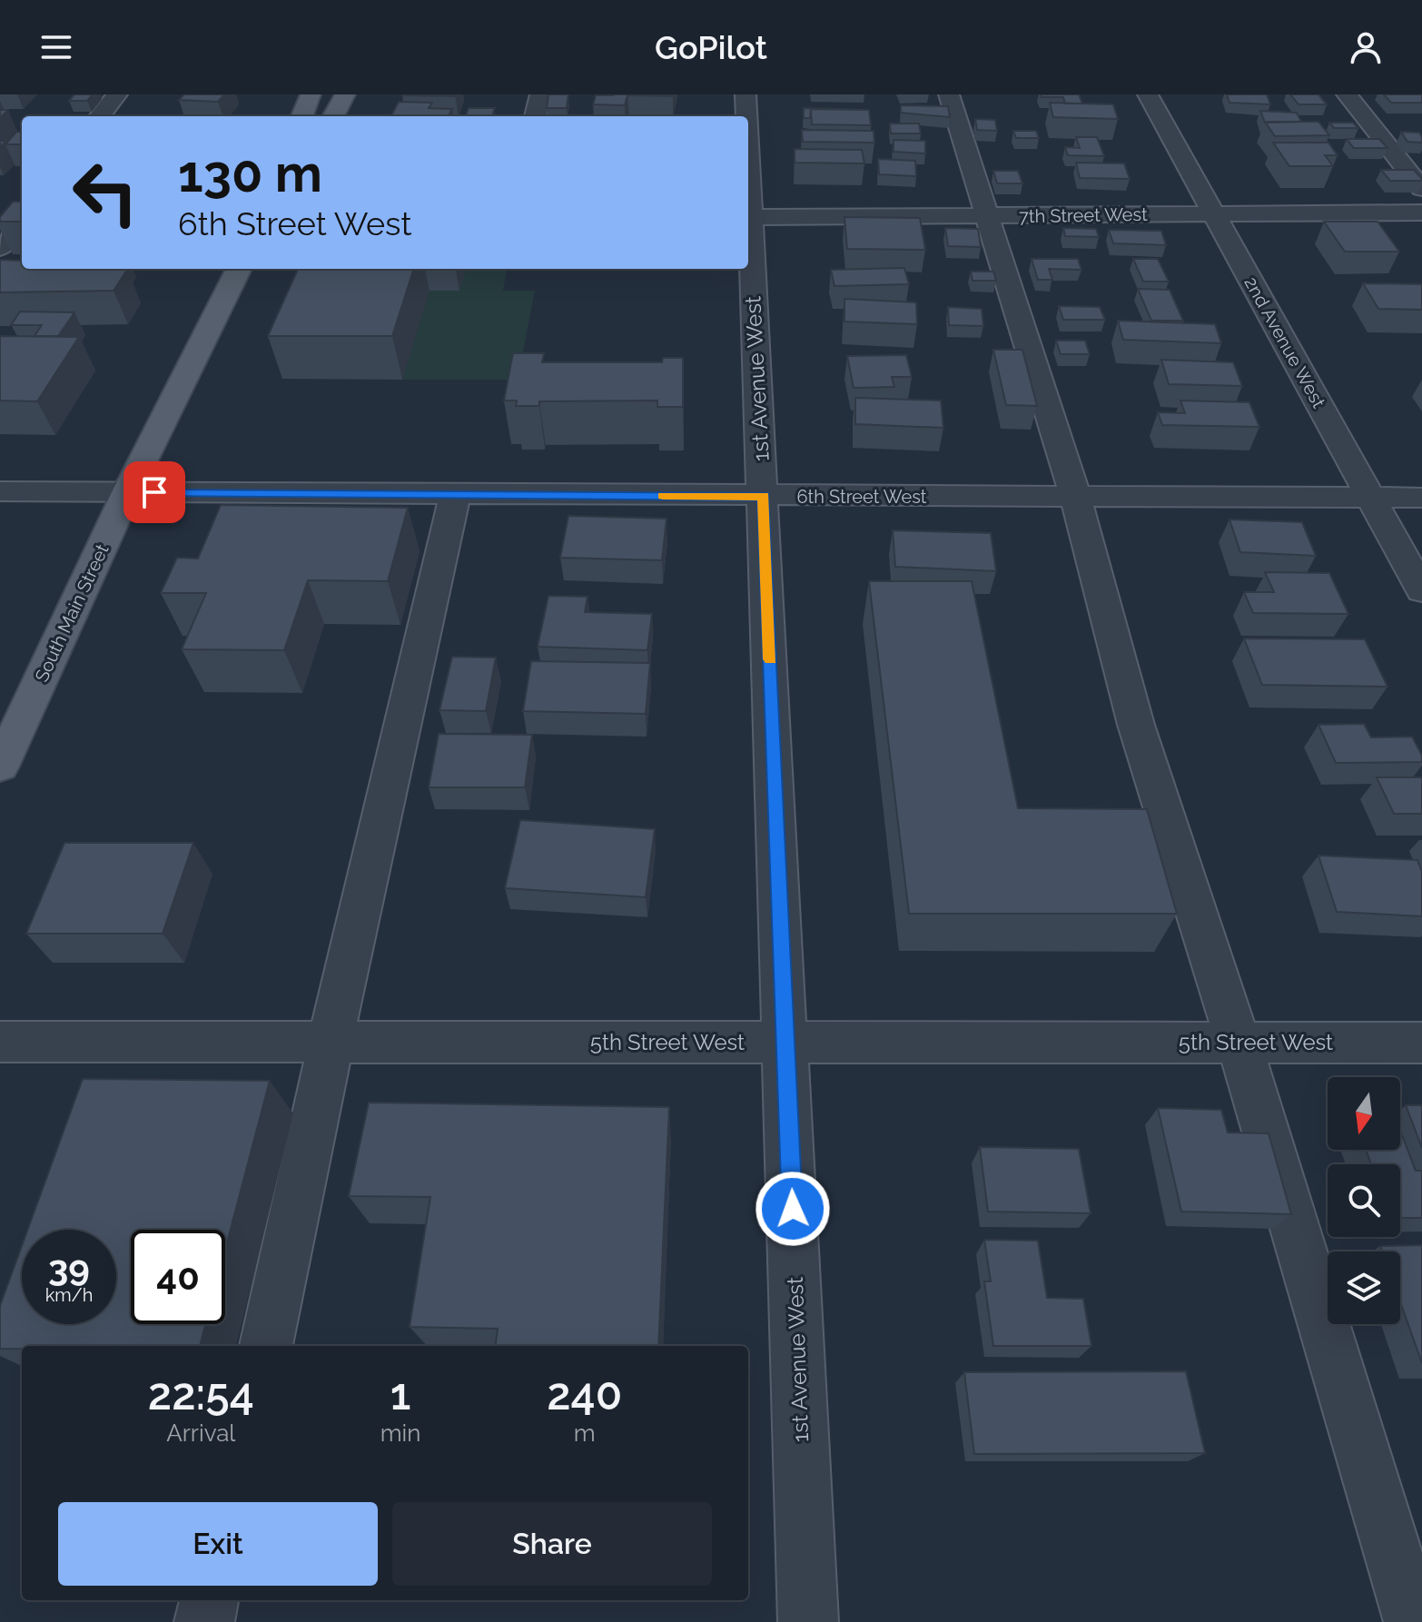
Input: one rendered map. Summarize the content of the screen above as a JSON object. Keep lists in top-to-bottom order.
{
  "streets": {
    "main road": ["South Main Street"],
    "street": [
      "7th Street West",
      "2nd Avenue West",
      "1st Avenue West",
      "6th Street West",
      "5th Street West"
    ]
  },
  "crossings": [
    ["7th Street West", "2nd Avenue West"],
    ["7th Street West", "1st Avenue West"],
    ["2nd Avenue West", "6th Street West"],
    ["1st Avenue West", "6th Street West"],
    ["1st Avenue West", "5th Street West"],
    ["6th Street West", "South Main Street"]
  ],
  "north": "bottom",
  "page": {
    "header": "GoPilot",
    "turn": ["130 m", "6th Street West"],
    "speed": "39 km/h",
    "limit": "40",
    "eta": [
      "22:54",
      "Arrival",
      "1",
      "min",
      "240",
      "m"
    ],
    "buttons": ["Exit", "Share"]
  }
}
